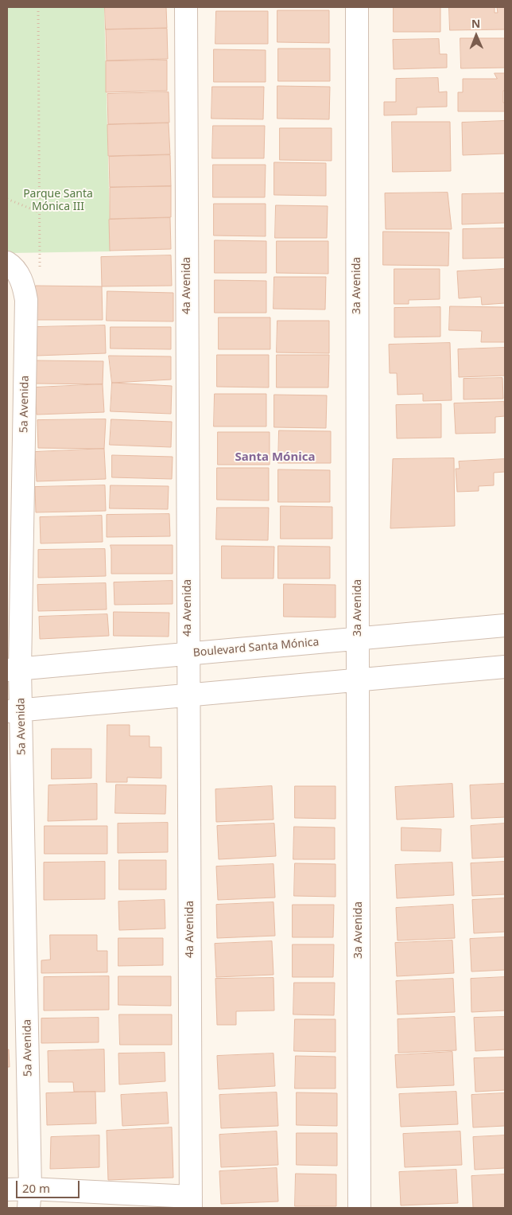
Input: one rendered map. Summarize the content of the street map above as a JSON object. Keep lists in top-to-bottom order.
{
  "streets": {
    "street": [
      "4a Avenida",
      "3a Avenida",
      "5a Avenida",
      "Boulevard Santa Mónica"
    ]
  },
  "crossings": [
    ["4a Avenida", "Boulevard Santa Mónica"],
    ["3a Avenida", "Boulevard Santa Mónica"],
    ["5a Avenida", "Boulevard Santa Mónica"]
  ],
  "districts": ["Santa Mónica"],
  "parks": ["Parque Santa Mónica III"],
  "scale_bar": "20 m",
  "north": "top"
}
